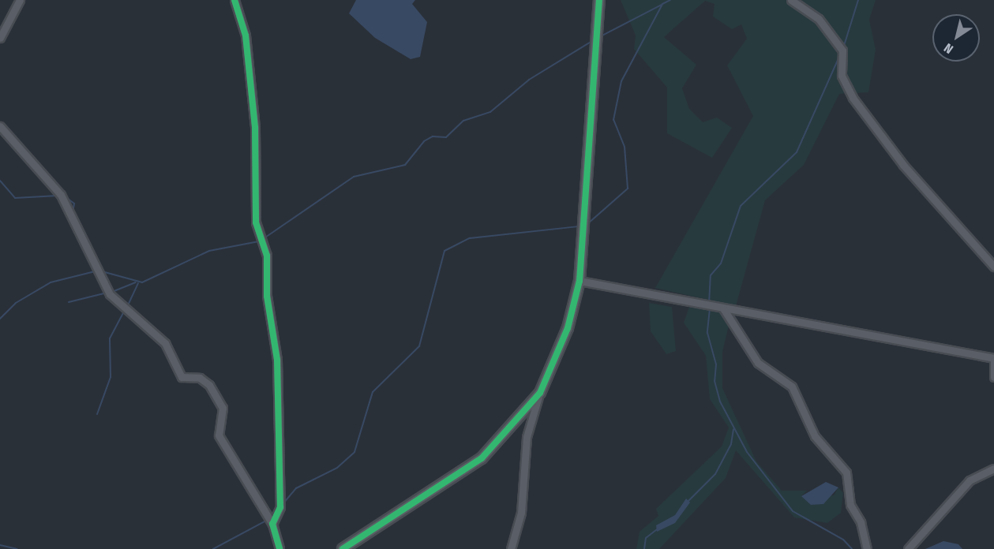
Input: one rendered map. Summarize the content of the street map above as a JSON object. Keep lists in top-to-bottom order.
{
  "north": "bottom left"
}
